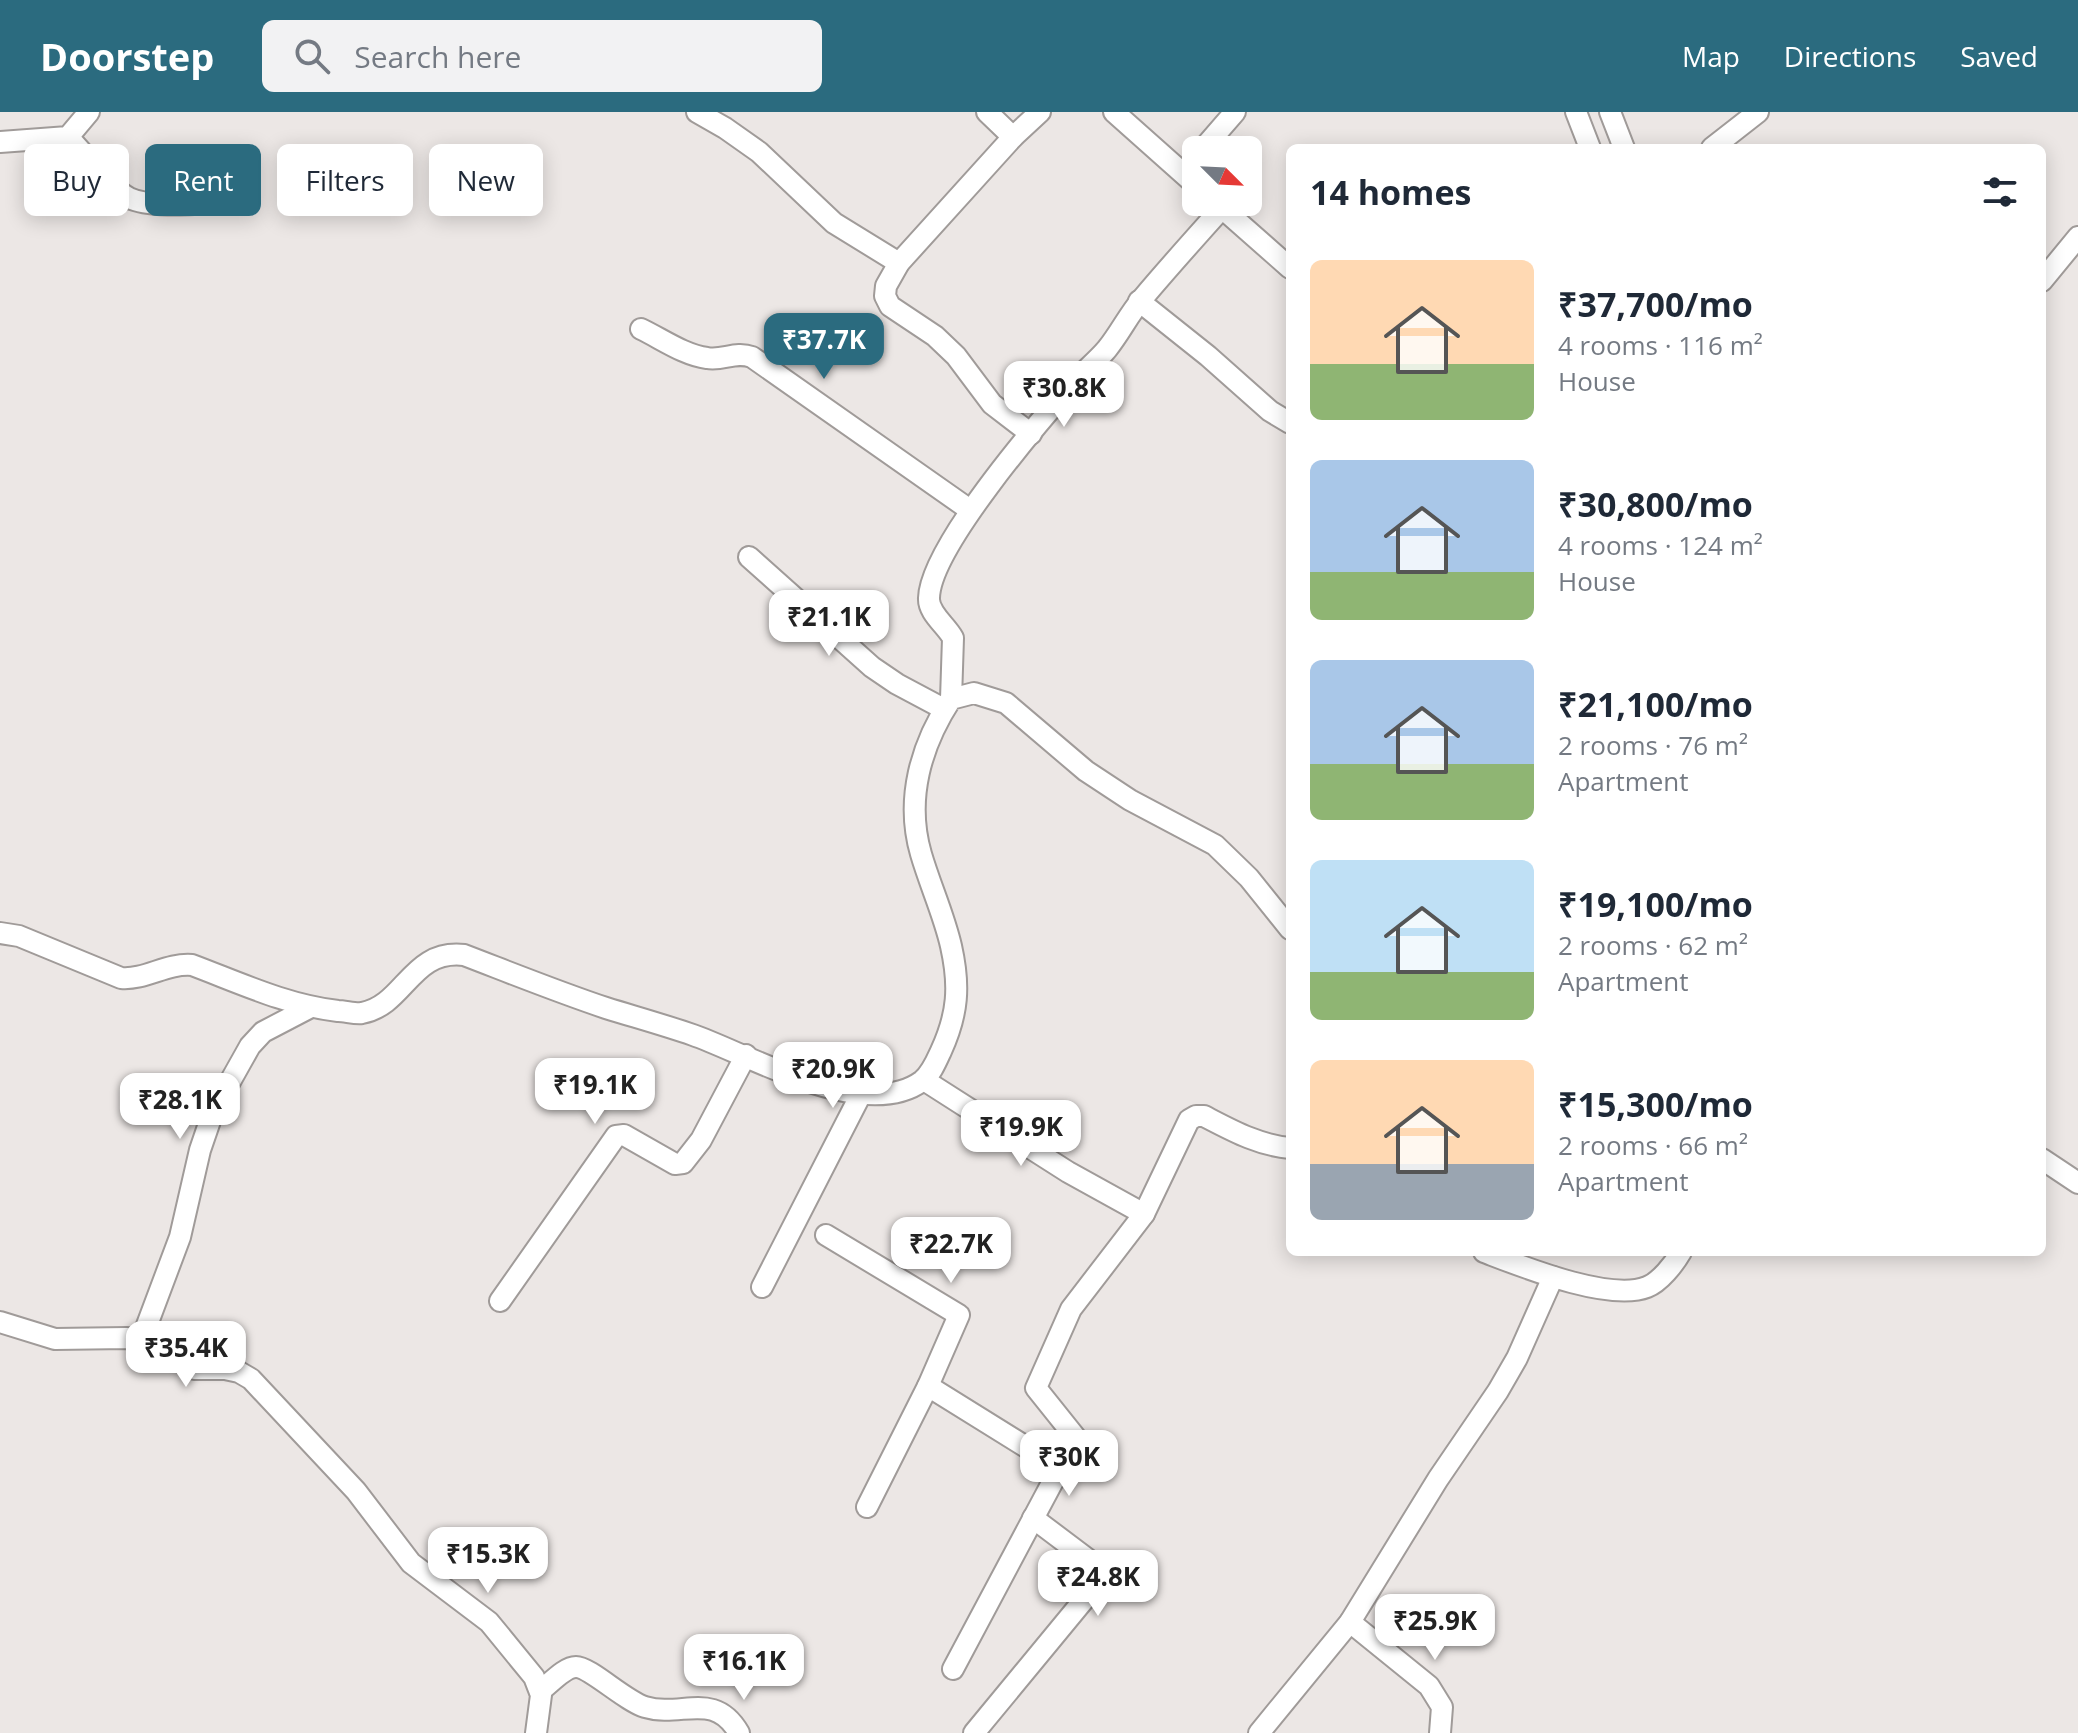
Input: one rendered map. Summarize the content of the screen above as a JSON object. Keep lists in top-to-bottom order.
{
  "north": "bottom right",
  "page": {
    "header": "Doorstep",
    "search": "Search here",
    "nav": ["Map", "Directions", "Saved"],
    "chip": [
      "Buy",
      "Rent",
      "Filters",
      "New"
    ],
    "heading": "14 homes",
    "list": [
      {
        "name": "₹37,700/mo",
        "note": "4 rooms · 116 m² · House"
      },
      {
        "name": "₹30,800/mo",
        "note": "4 rooms · 124 m² · House"
      },
      {
        "name": "₹21,100/mo",
        "note": "2 rooms · 76 m² · Apartment"
      },
      {
        "name": "₹19,100/mo",
        "note": "2 rooms · 62 m² · Apartment"
      },
      {
        "name": "₹15,300/mo",
        "note": "2 rooms · 66 m² · Apartment"
      }
    ],
    "price": [
      "₹37.7K",
      "₹30.8K",
      "₹21.1K",
      "₹20.9K",
      "₹19.1K",
      "₹28.1K",
      "₹19.9K",
      "₹22.7K",
      "₹35.4K",
      "₹30K",
      "₹15.3K",
      "₹24.8K",
      "₹25.9K",
      "₹16.1K"
    ]
  }
}
